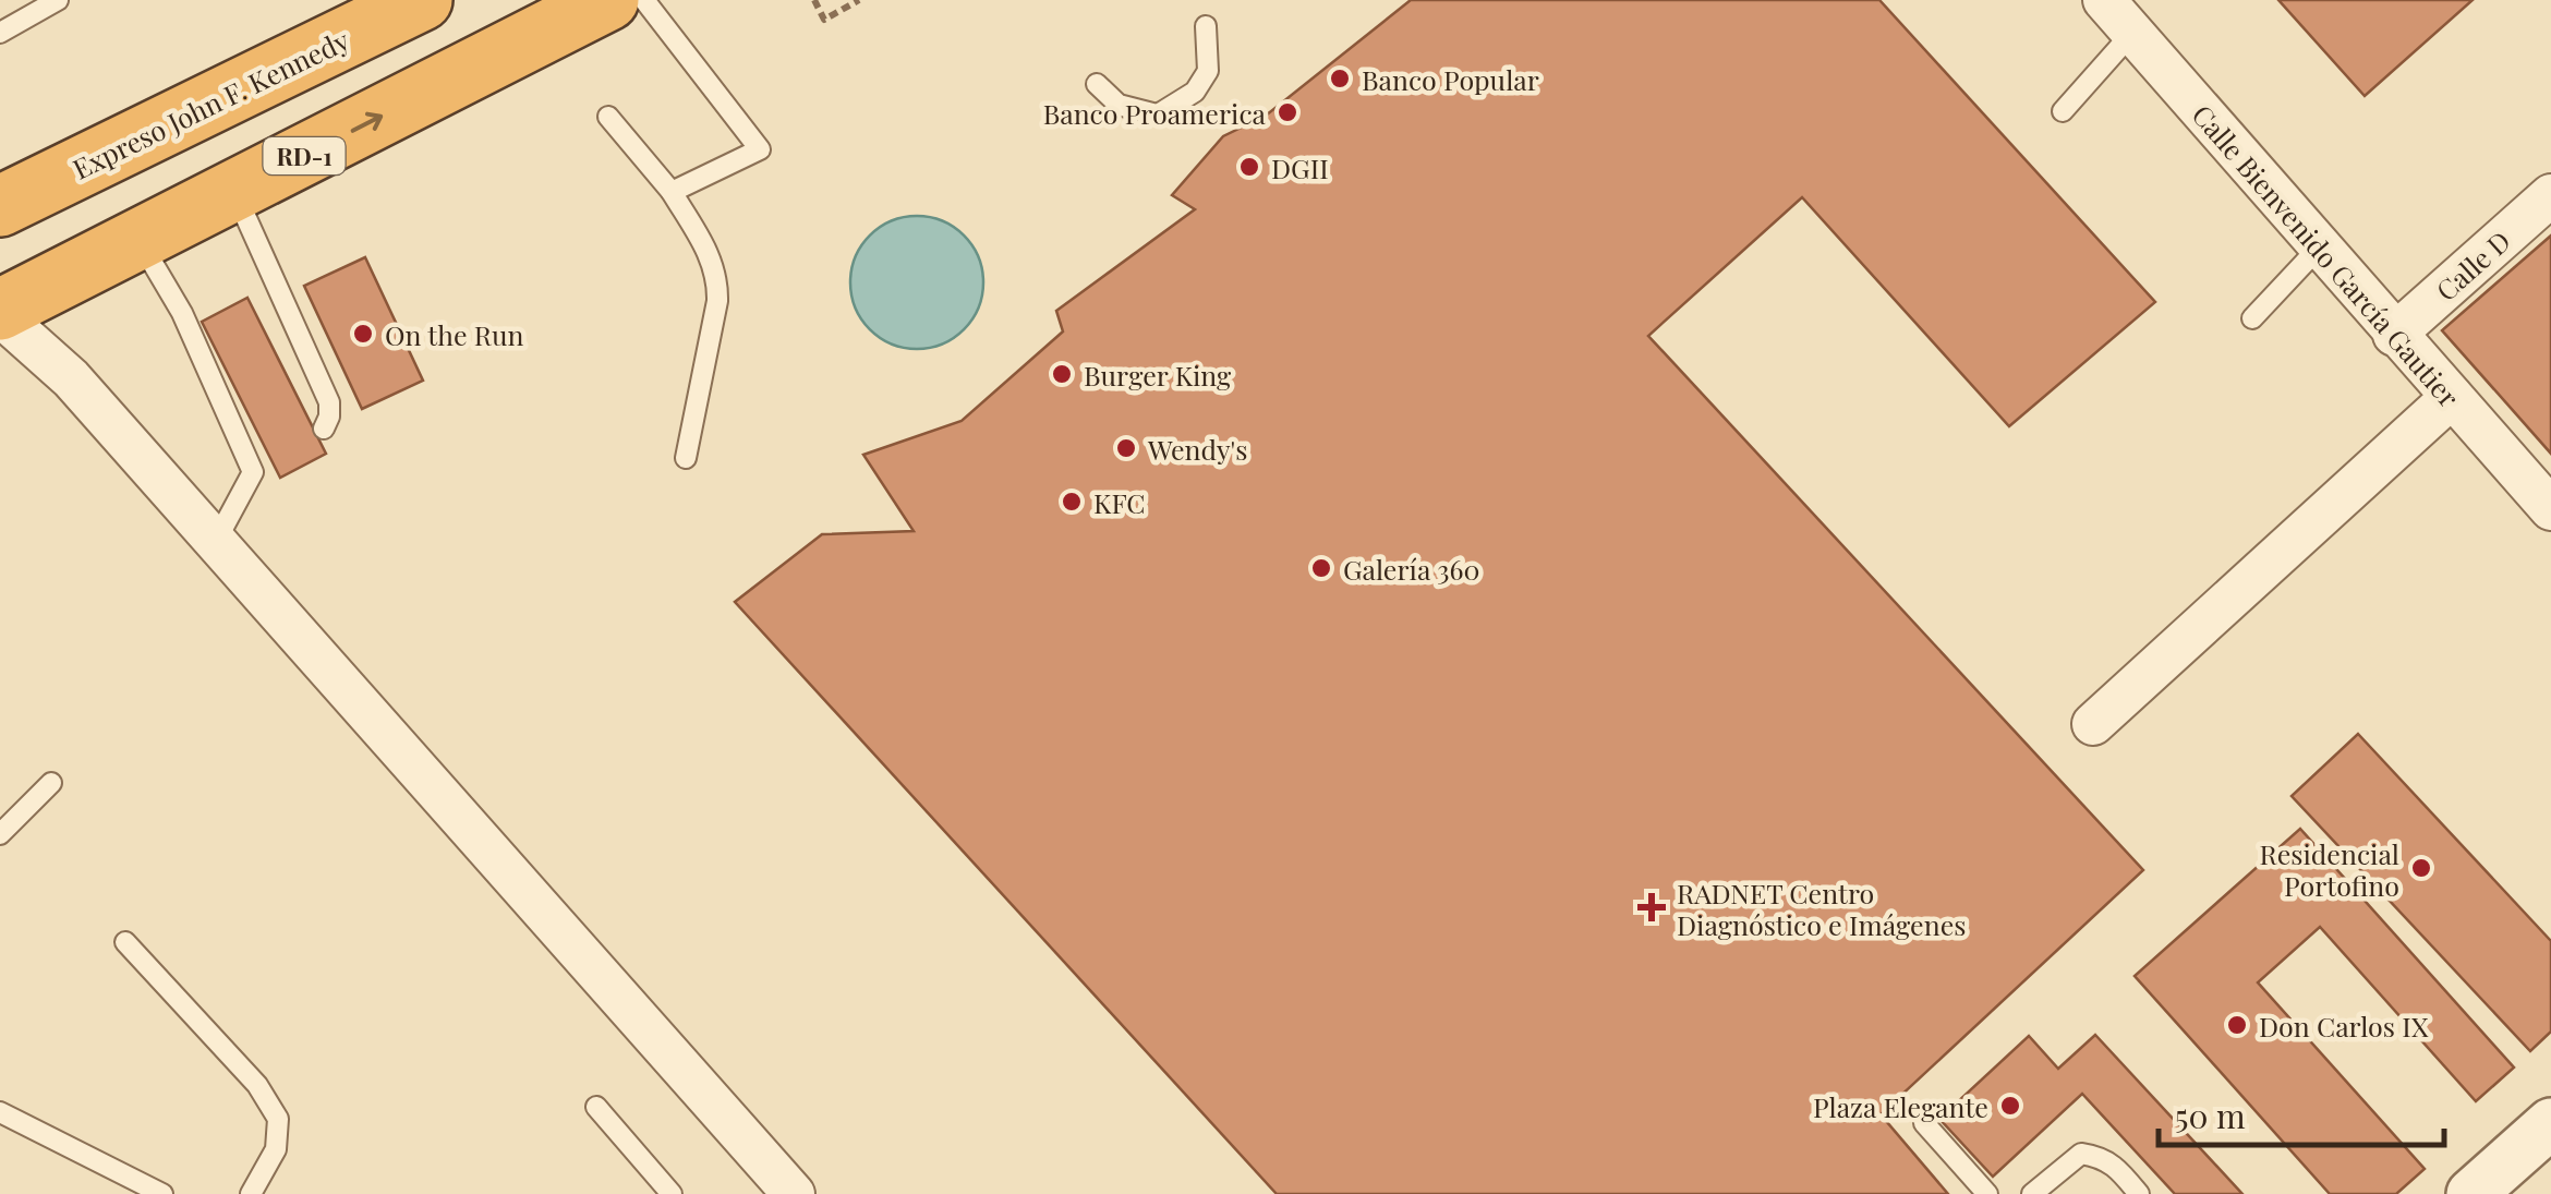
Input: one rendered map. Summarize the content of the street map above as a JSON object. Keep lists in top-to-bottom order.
{
  "streets": {
    "highway": ["Expreso John F. Kennedy", "RD-1"],
    "street": ["Calle Bienvenido García Gautier", "Calle D"]
  },
  "crossings": [
    ["Calle Bienvenido García Gautier", "Calle D"]
  ],
  "places": {
    "other": [
      "Banco Popular",
      "Banco Proamerica",
      "DGII",
      "On the Run",
      "Burger King",
      "Wendy's",
      "KFC",
      "Galería 360",
      "Residencial Portofino",
      "Don Carlos IX",
      "Plaza Elegante"
    ],
    "health": ["RADNET Centro Diagnóstico e Imágenes"]
  },
  "scale_bar": "50 m"
}
